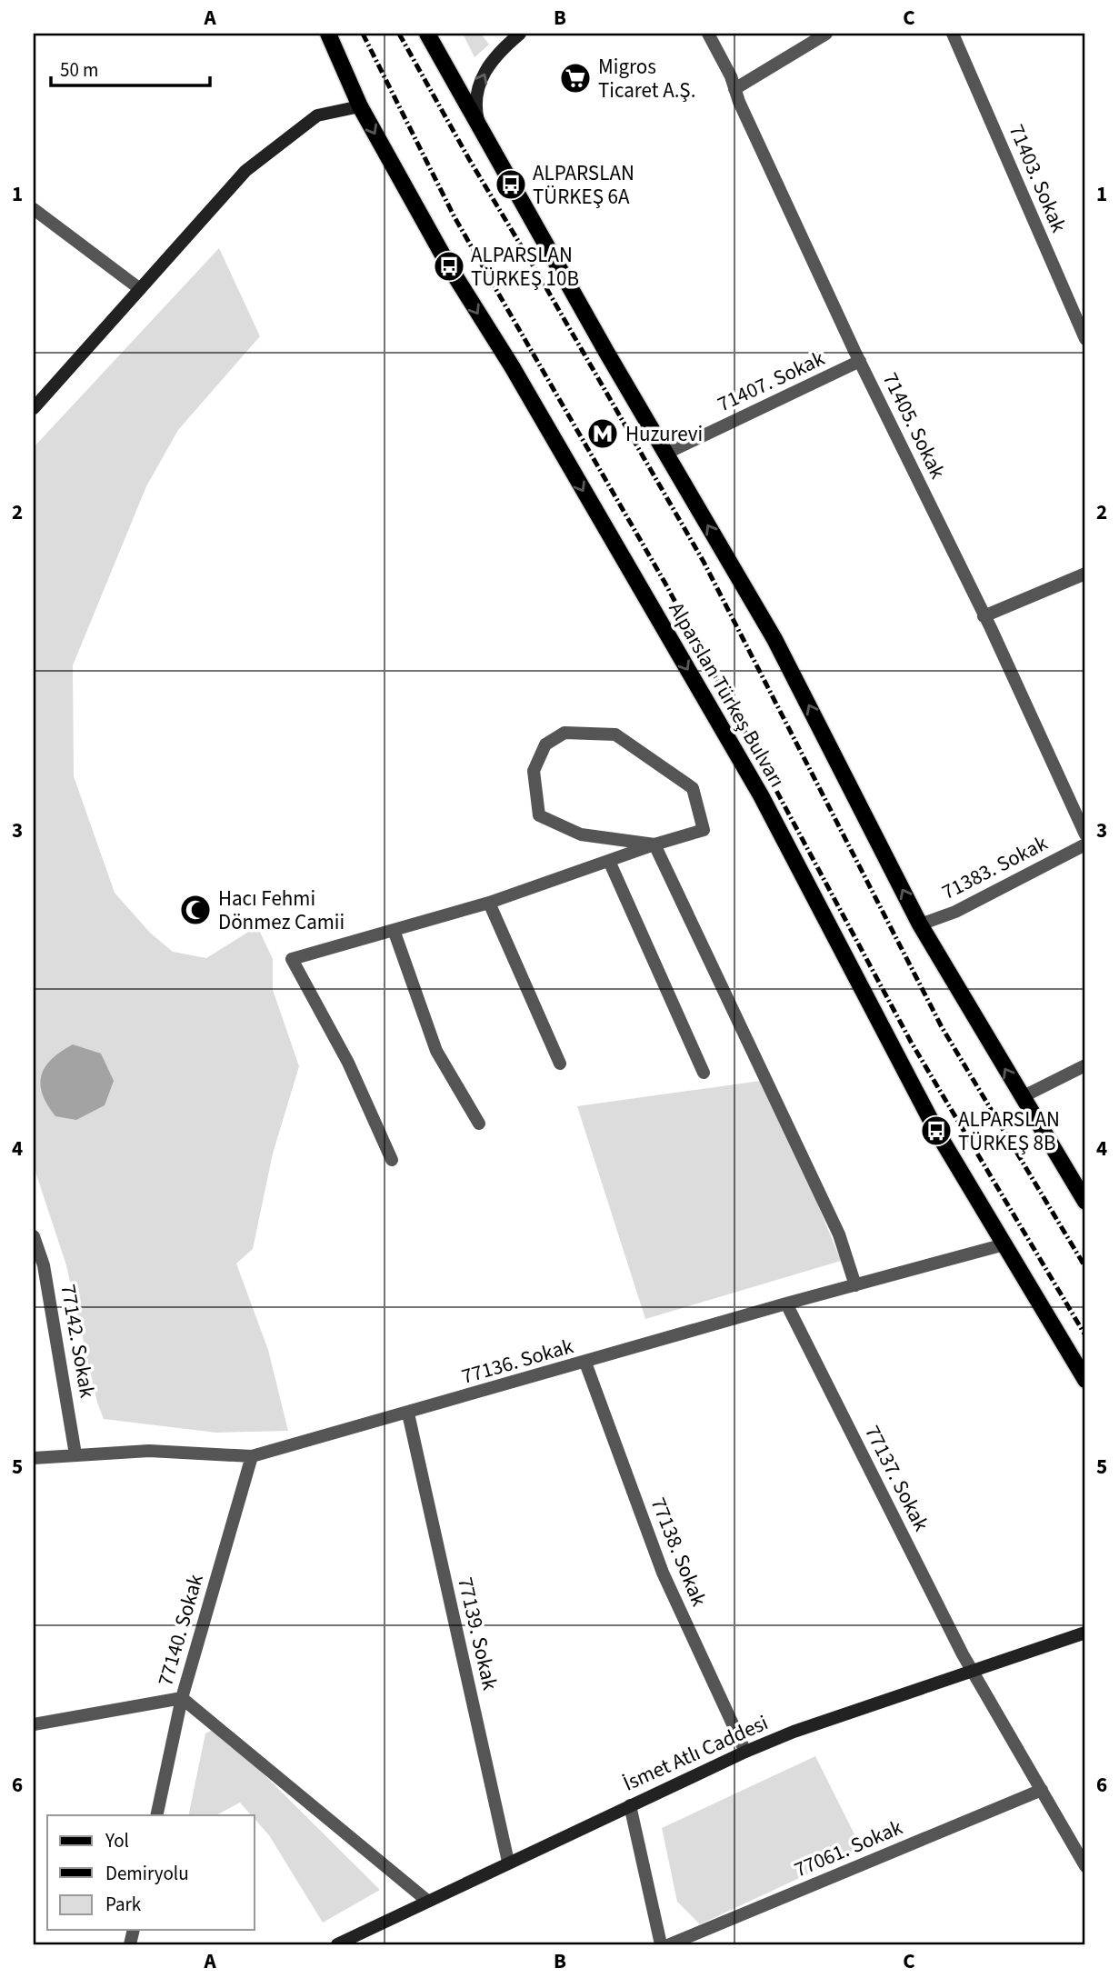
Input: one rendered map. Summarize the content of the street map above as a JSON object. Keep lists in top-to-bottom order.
{
  "streets": {
    "main road": ["Alparslan Türkeş Bulvarı", "İsmet Atlı Caddesi"],
    "street": [
      "71403. Sokak",
      "71407. Sokak",
      "71405. Sokak",
      "71383. Sokak",
      "77142. Sokak",
      "77136. Sokak",
      "77137. Sokak",
      "77138. Sokak",
      "77140. Sokak",
      "77139. Sokak",
      "77061. Sokak"
    ]
  },
  "crossings": [
    ["71407. Sokak", "71405. Sokak"],
    ["Alparslan Türkeş Bulvarı", "77136. Sokak"],
    ["77142. Sokak", "77136. Sokak"],
    ["77136. Sokak", "77137. Sokak"],
    ["77136. Sokak", "77138. Sokak"],
    ["77136. Sokak", "77140. Sokak"],
    ["77136. Sokak", "77139. Sokak"],
    ["77137. Sokak", "İsmet Atlı Caddesi"],
    ["77137. Sokak", "77061. Sokak"],
    ["77138. Sokak", "İsmet Atlı Caddesi"],
    ["77139. Sokak", "İsmet Atlı Caddesi"]
  ],
  "places": {
    "supermarket": ["Migros Ticaret A.Ş."],
    "bus stop": ["ALPARSLAN TÜRKEŞ 6A", "ALPARSLAN TÜRKEŞ 10B", "ALPARSLAN TÜRKEŞ 8B"],
    "metro station": ["Huzurevi"],
    "mosque": ["Hacı Fehmi Dönmez Camii"]
  },
  "legend": ["Yol", "Demiryolu", "Park"],
  "scale_bar": "50 m",
  "grid": {
    "columns": ["A", "B", "C"],
    "rows": [
      "1",
      "2",
      "3",
      "4",
      "5",
      "6"
    ]
  }
}
